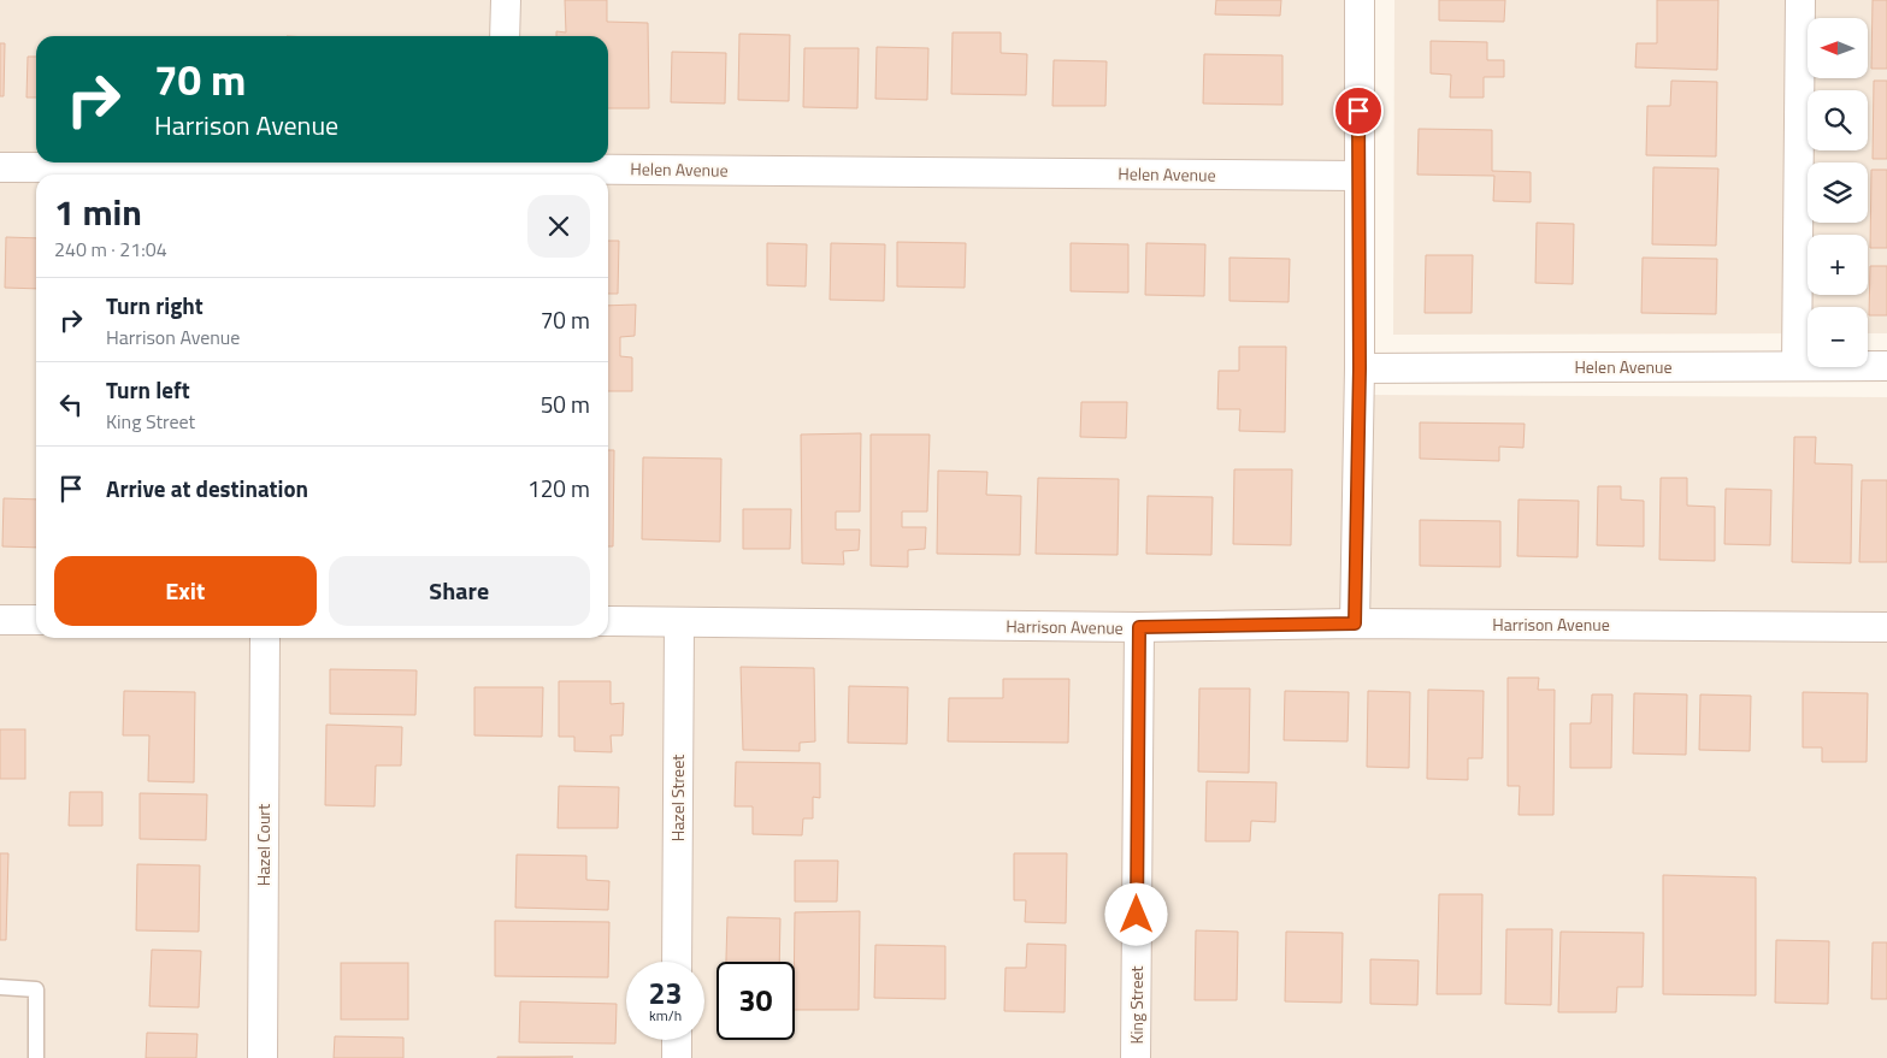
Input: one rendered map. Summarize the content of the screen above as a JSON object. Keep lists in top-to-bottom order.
{
  "streets": {
    "street": [
      "Helen Avenue",
      "Harrison Avenue",
      "Hazel Street",
      "Hazel Court",
      "King Street"
    ]
  },
  "crossings": [
    ["Harrison Avenue", "Hazel Street"],
    ["Harrison Avenue", "King Street"]
  ],
  "north": "left",
  "page": {
    "map_buttons": ["+", "−"],
    "turn": ["70 m", "Harrison Avenue"],
    "heading": ["1 min", "240 m · 21:04"],
    "list": [
      {
        "name": "Turn right",
        "note": "Harrison Avenue",
        "value": "70 m"
      },
      {
        "name": "Turn left",
        "note": "King Street",
        "value": "50 m"
      },
      {
        "name": "Arrive at destination",
        "value": "120 m"
      }
    ],
    "buttons": ["Exit", "Share"],
    "speed": "23 km/h",
    "limit": "30"
  }
}
